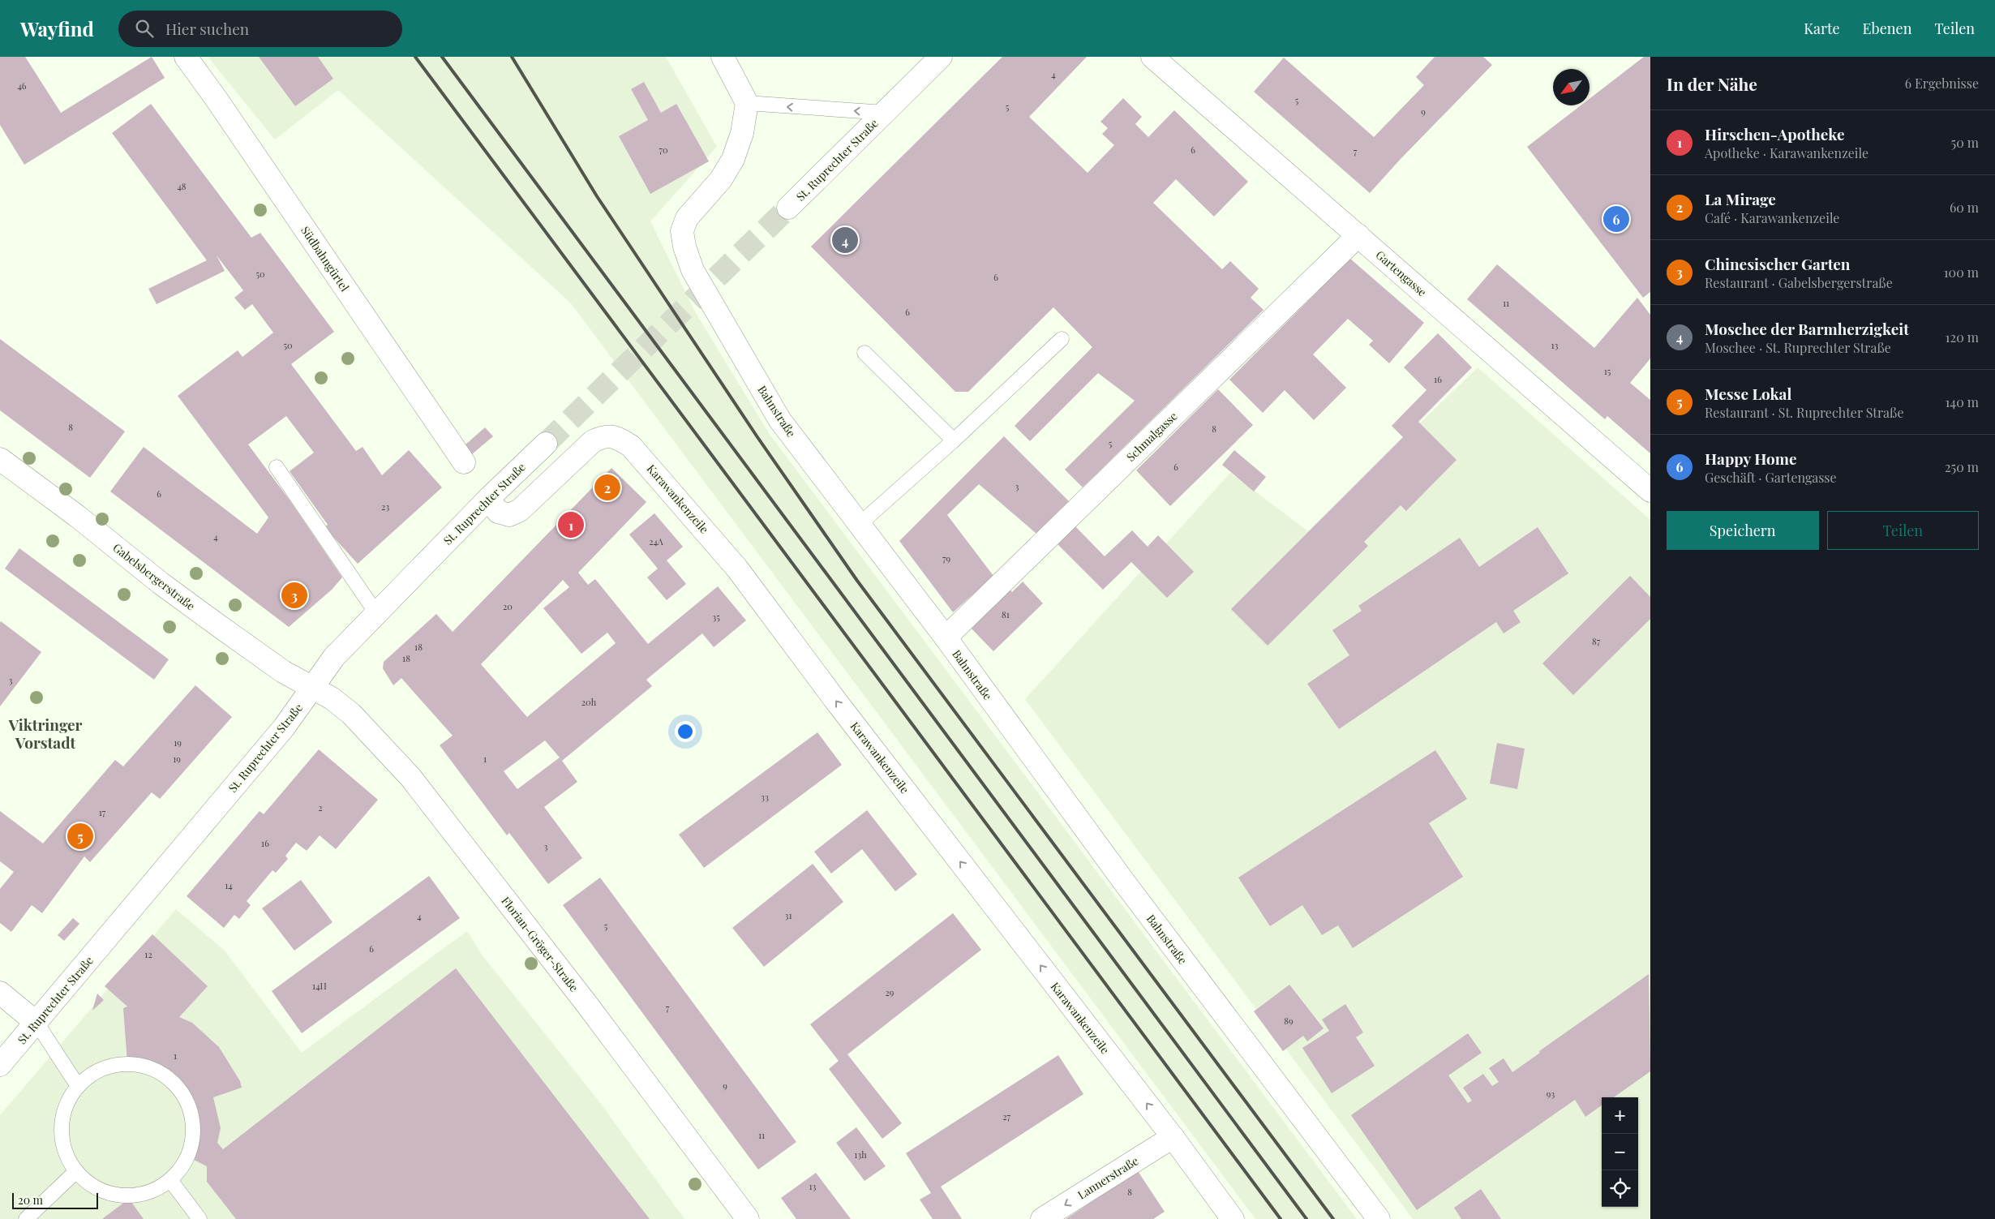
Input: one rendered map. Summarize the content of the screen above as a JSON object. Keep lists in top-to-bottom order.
{
  "streets": {
    "street": [
      "St. Ruprechter Straße",
      "Südbahngürtel",
      "Gartengasse",
      "Bahnstraße",
      "Schmalgasse",
      "Karawankenzeile",
      "Gabelsbergerstraße",
      "Florian-Gröger-Straße",
      "Lannerstraße"
    ]
  },
  "crossings": [
    ["St. Ruprechter Straße", "Karawankenzeile"],
    ["St. Ruprechter Straße", "Gabelsbergerstraße"],
    ["St. Ruprechter Straße", "Florian-Gröger-Straße"],
    ["Gartengasse", "Schmalgasse"],
    ["Bahnstraße", "Schmalgasse"],
    ["Karawankenzeile", "Lannerstraße"],
    ["Gabelsbergerstraße", "Florian-Gröger-Straße"]
  ],
  "one_way": ["Karawankenzeile", "Lannerstraße"],
  "districts": ["Viktringer Vorstadt"],
  "house_numbers": [
    "4",
    "46",
    "5",
    "5",
    "9",
    "70",
    "6",
    "7",
    "48",
    "50",
    "6",
    "11",
    "6",
    "50",
    "13",
    "15",
    "16",
    "8",
    "8",
    "5",
    "6",
    "3",
    "6",
    "23",
    "4",
    "24A",
    "79",
    "20",
    "81",
    "35",
    "87",
    "18",
    "18",
    "3",
    "20h",
    "19",
    "19",
    "1",
    "33",
    "2",
    "17",
    "16",
    "3",
    "14",
    "31",
    "4",
    "5",
    "6",
    "12",
    "14H",
    "29",
    "7",
    "89",
    "1",
    "9",
    "93",
    "27",
    "11",
    "13h",
    "13",
    "8"
  ],
  "scale_bar": "20 m",
  "north": "bottom left",
  "page": {
    "header": "Wayfind",
    "search": "Hier suchen",
    "nav": ["Karte", "Ebenen", "Teilen"],
    "heading": ["In der Nähe", "6 Ergebnisse"],
    "list": [
      {
        "mark": "1",
        "name": "Hirschen-Apotheke",
        "note": "Apotheke · Karawankenzeile",
        "value": "50 m"
      },
      {
        "mark": "2",
        "name": "La Mirage",
        "note": "Café · Karawankenzeile",
        "value": "60 m"
      },
      {
        "mark": "3",
        "name": "Chinesischer Garten",
        "note": "Restaurant · Gabelsbergerstraße",
        "value": "100 m"
      },
      {
        "mark": "4",
        "name": "Moschee der Barmherzigkeit",
        "note": "Moschee · St. Ruprechter Straße",
        "value": "120 m"
      },
      {
        "mark": "5",
        "name": "Messe Lokal",
        "note": "Restaurant · St. Ruprechter Straße",
        "value": "140 m"
      },
      {
        "mark": "6",
        "name": "Happy Home",
        "note": "Geschäft · Gartengasse",
        "value": "250 m"
      }
    ],
    "pins": [
      "6",
      "4",
      "2",
      "1",
      "3",
      "5"
    ],
    "buttons": ["Speichern", "Teilen"],
    "map_buttons": ["+", "−"],
    "scale": "20 m"
  }
}
